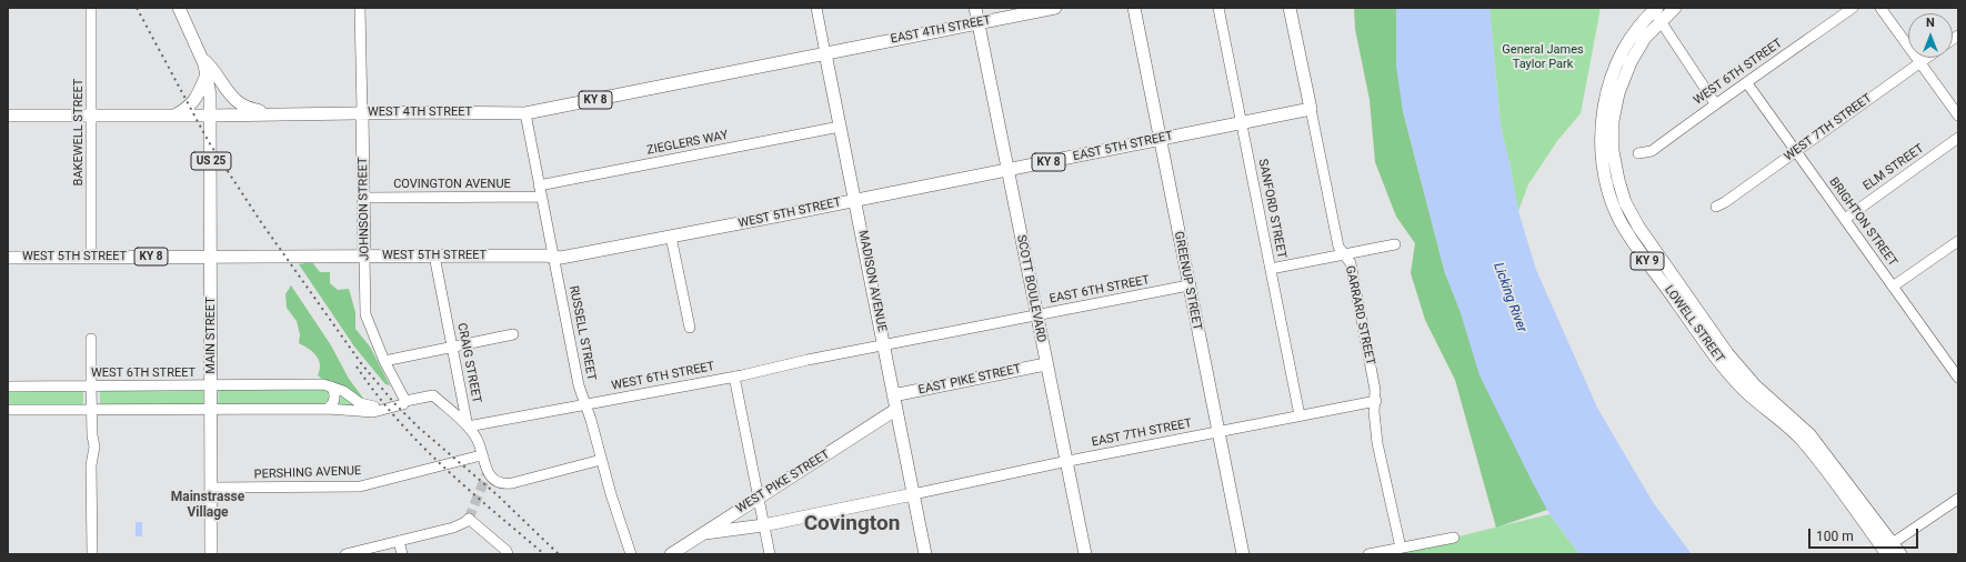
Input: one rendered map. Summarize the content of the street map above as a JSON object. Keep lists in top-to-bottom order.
{
  "streets": {
    "main road": [
      "EAST 4TH STREET",
      "KY 8",
      "WEST 4TH STREET",
      "EAST 5TH STREET",
      "US 25",
      "JOHNSON STREET",
      "WEST 5TH STREET",
      "KY 9",
      "MADISON AVENUE",
      "GREENUP STREET",
      "SCOTT BOULEVARD",
      "GARRARD STREET",
      "LOWELL STREET",
      "MAIN STREET",
      "EAST PIKE STREET",
      "WEST PIKE STREET"
    ],
    "street": [
      "WEST 6TH STREET",
      "WEST 7TH STREET",
      "BAKEWELL STREET",
      "ZIEGLERS WAY",
      "ELM STREET",
      "COVINGTON AVENUE",
      "SANFORD STREET",
      "BRIGHTON STREET",
      "EAST 6TH STREET",
      "RUSSELL STREET",
      "CRAIG STREET",
      "EAST 7TH STREET",
      "PERSHING AVENUE"
    ]
  },
  "crossings": [
    ["EAST 4TH STREET", "WEST 4TH STREET"],
    ["EAST 4TH STREET", "MADISON AVENUE"],
    ["EAST 4TH STREET", "SCOTT BOULEVARD"],
    ["WEST 6TH STREET", "JOHNSON STREET"],
    ["WEST 6TH STREET", "BRIGHTON STREET"],
    ["WEST 6TH STREET", "MADISON AVENUE"],
    ["WEST 6TH STREET", "EAST 6TH STREET"],
    ["WEST 6TH STREET", "RUSSELL STREET"],
    ["WEST 6TH STREET", "MAIN STREET"],
    ["WEST 6TH STREET", "CRAIG STREET"],
    ["WEST 4TH STREET", "BAKEWELL STREET"],
    ["WEST 4TH STREET", "US 25"],
    ["WEST 4TH STREET", "JOHNSON STREET"],
    ["WEST 4TH STREET", "MADISON AVENUE"],
    ["WEST 4TH STREET", "RUSSELL STREET"],
    ["WEST 4TH STREET", "MAIN STREET"],
    ["WEST 7TH STREET", "BRIGHTON STREET"],
    ["BAKEWELL STREET", "WEST 5TH STREET"],
    ["ZIEGLERS WAY", "MADISON AVENUE"],
    ["ZIEGLERS WAY", "RUSSELL STREET"],
    ["EAST 5TH STREET", "SANFORD STREET"],
    ["EAST 5TH STREET", "WEST 5TH STREET"],
    ["EAST 5TH STREET", "MADISON AVENUE"],
    ["EAST 5TH STREET", "GREENUP STREET"],
    ["EAST 5TH STREET", "SCOTT BOULEVARD"],
    ["EAST 5TH STREET", "GARRARD STREET"],
    ["US 25", "MAIN STREET"],
    ["ELM STREET", "BRIGHTON STREET"],
    ["COVINGTON AVENUE", "JOHNSON STREET"],
    ["COVINGTON AVENUE", "RUSSELL STREET"],
    ["JOHNSON STREET", "WEST 5TH STREET"],
    ["SANFORD STREET", "EAST 7TH STREET"],
    ["WEST 5TH STREET", "MADISON AVENUE"],
    ["WEST 5TH STREET", "RUSSELL STREET"],
    ["WEST 5TH STREET", "MAIN STREET"],
    ["WEST 5TH STREET", "CRAIG STREET"],
    ["KY 9", "LOWELL STREET"],
    ["MADISON AVENUE", "EAST 6TH STREET"],
    ["MADISON AVENUE", "EAST PIKE STREET"],
    ["MADISON AVENUE", "EAST 7TH STREET"],
    ["MADISON AVENUE", "WEST PIKE STREET"],
    ["GREENUP STREET", "EAST 6TH STREET"],
    ["GREENUP STREET", "EAST 7TH STREET"],
    ["SCOTT BOULEVARD", "EAST 6TH STREET"],
    ["SCOTT BOULEVARD", "EAST PIKE STREET"],
    ["SCOTT BOULEVARD", "EAST 7TH STREET"],
    ["GARRARD STREET", "EAST 7TH STREET"],
    ["RUSSELL STREET", "CRAIG STREET"],
    ["MAIN STREET", "PERSHING AVENUE"],
    ["CRAIG STREET", "PERSHING AVENUE"]
  ],
  "districts": ["Mainstrasse Village", "Covington"],
  "water": ["Licking River"],
  "parks": ["General James Taylor Park"],
  "scale_bar": "100 m",
  "north": "top"
}
